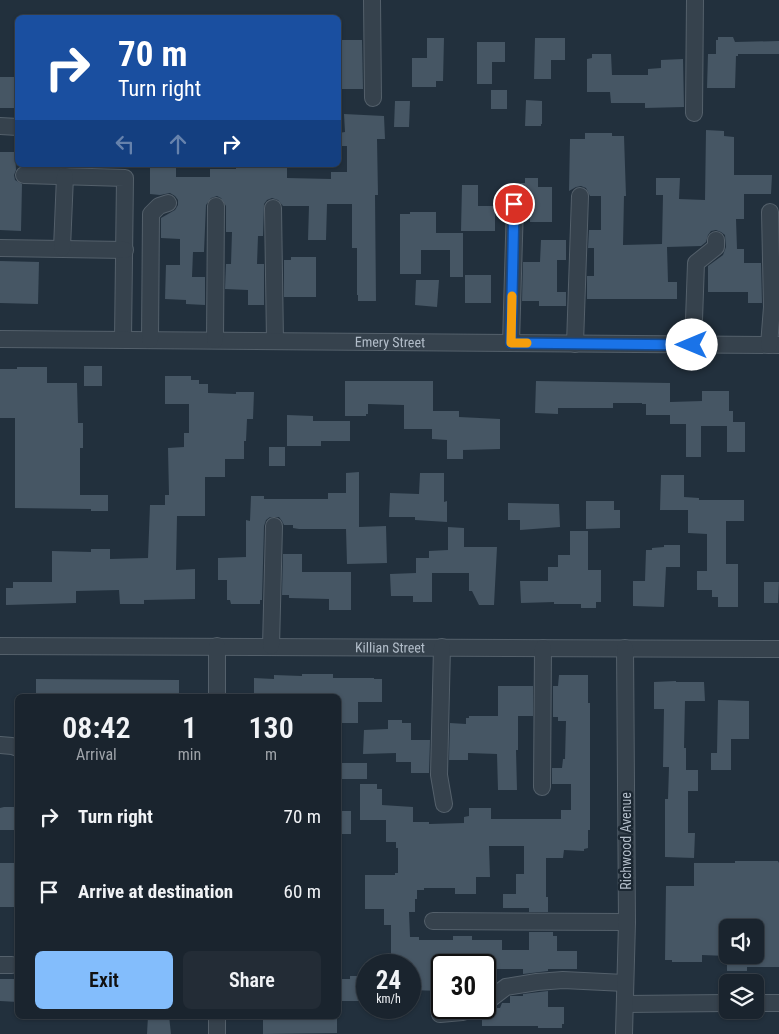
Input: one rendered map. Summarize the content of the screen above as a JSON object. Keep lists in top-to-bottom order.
{
  "streets": {
    "street": ["Emery Street", "Killian Street", "Richwood Avenue"]
  },
  "crossings": [
    ["Killian Street", "Richwood Avenue"]
  ],
  "page": {
    "turn": ["70 m", "Turn right"],
    "eta": [
      "08:42",
      "Arrival",
      "1",
      "min",
      "130",
      "m"
    ],
    "list": [
      {
        "name": "Turn right",
        "value": "70 m"
      },
      {
        "name": "Arrive at destination",
        "value": "60 m"
      }
    ],
    "buttons": ["Exit", "Share"],
    "speed": "24 km/h",
    "limit": "30"
  }
}
